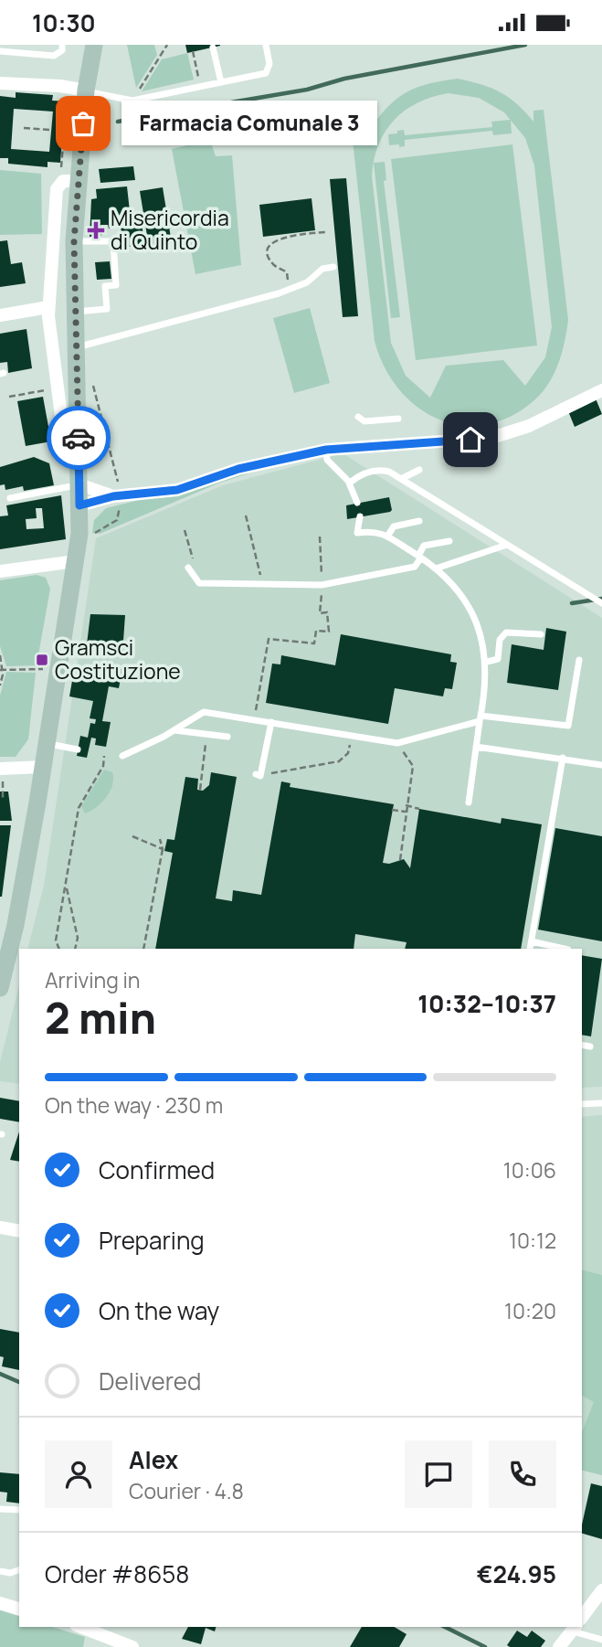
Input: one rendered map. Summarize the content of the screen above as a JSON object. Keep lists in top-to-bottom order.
{
  "places": {
    "other": ["Farmacia Comunale 3"],
    "health": ["Misericordia di Quinto"],
    "transit": ["Gramsci Costituzione"]
  },
  "page": {
    "status": "10:30",
    "bubble": "Farmacia Comunale 3",
    "heading": ["2 min", "Arriving in", "10:32–10:37"],
    "panel": [
      "Alex",
      "Courier · 4.8",
      "Order #8658",
      "€24.95"
    ],
    "bar": "On the way · 230 m",
    "list": [
      ["Confirmed", "10:06"],
      ["Preparing", "10:12"],
      ["On the way", "10:20"],
      "Delivered"
    ]
  }
}
